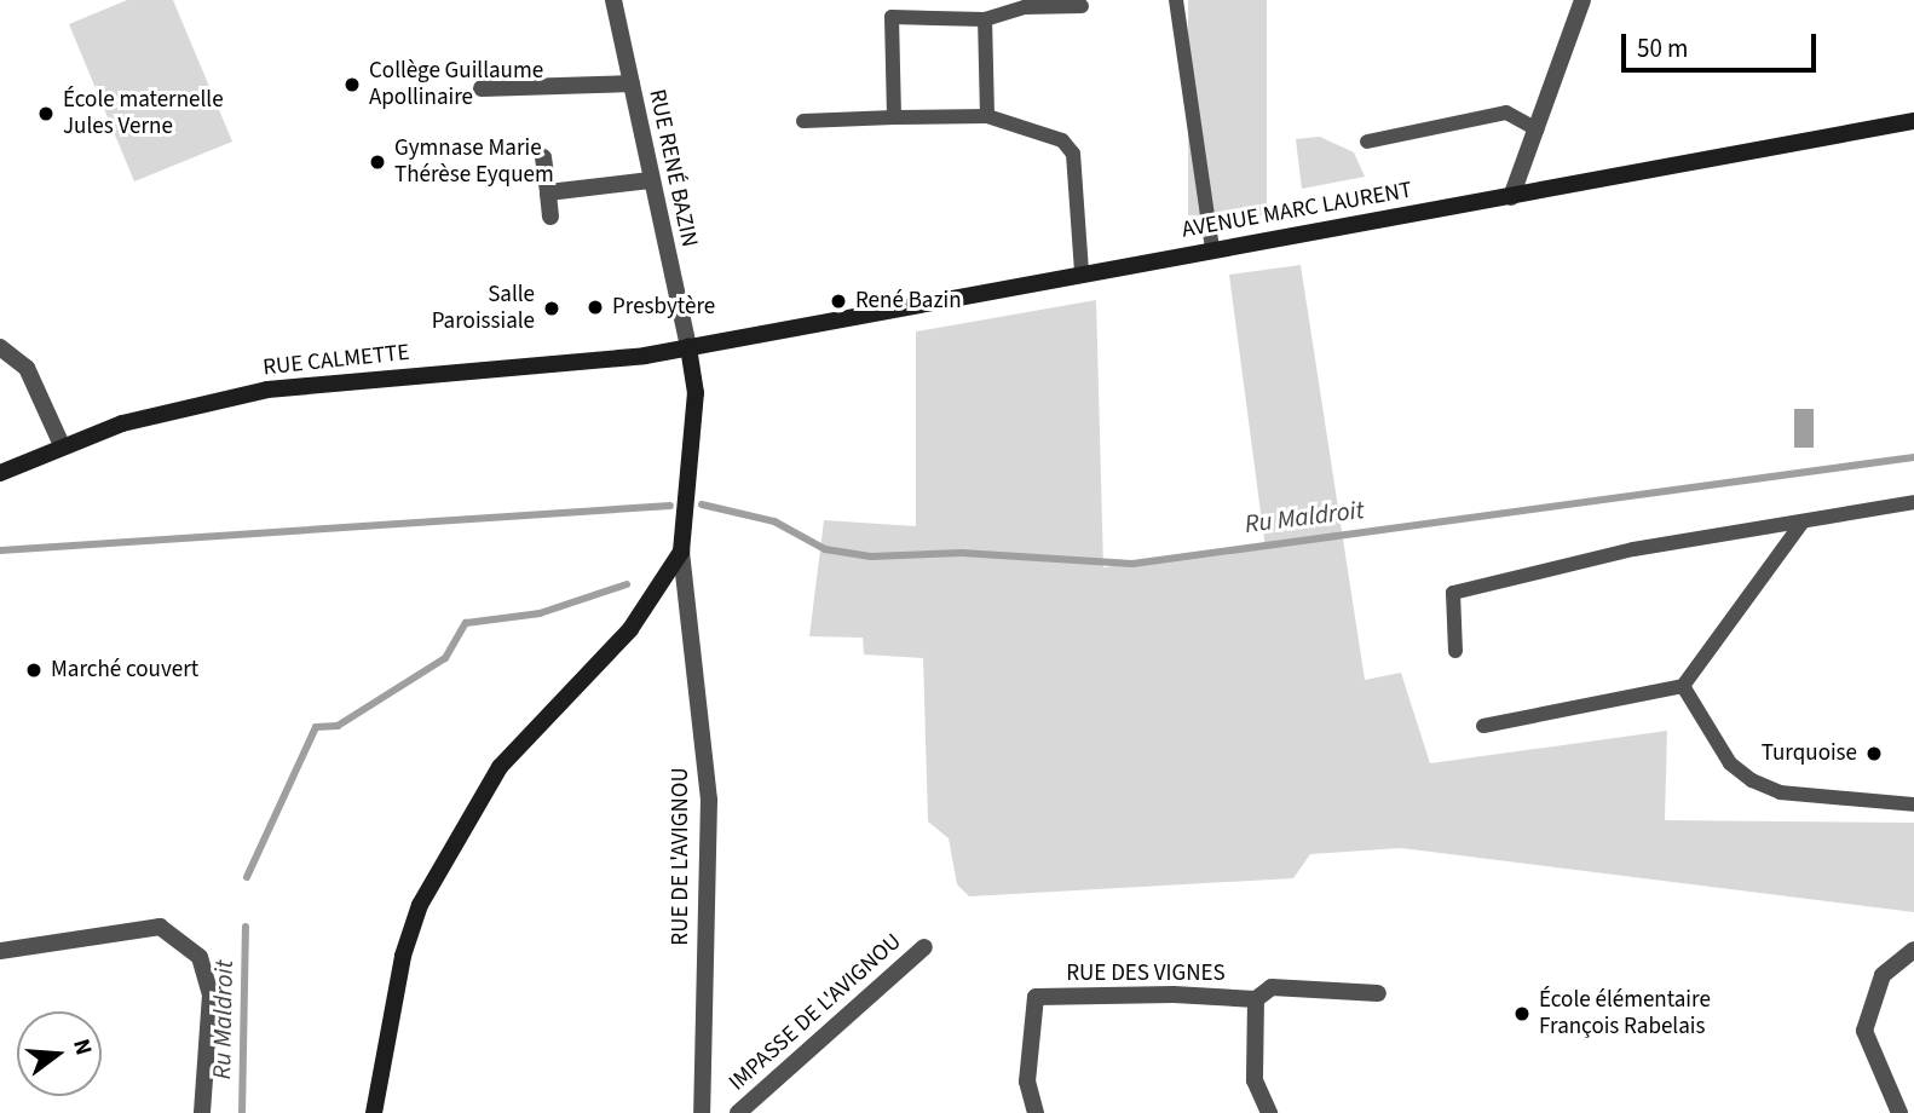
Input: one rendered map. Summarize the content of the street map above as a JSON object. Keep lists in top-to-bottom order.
{
  "streets": {
    "street": [
      "RUE RENÉ BAZIN",
      "AVENUE MARC LAURENT",
      "RUE CALMETTE",
      "RUE DE L'AVIGNOU",
      "RUE DES VIGNES",
      "IMPASSE DE L'AVIGNOU"
    ]
  },
  "crossings": [
    ["RUE RENÉ BAZIN", "AVENUE MARC LAURENT"],
    ["RUE RENÉ BAZIN", "RUE CALMETTE"],
    ["AVENUE MARC LAURENT", "RUE CALMETTE"]
  ],
  "water": ["Ru Maldroit"],
  "places": [
    "Collège Guillaume Apollinaire",
    "École maternelle Jules Verne",
    "Gymnase Marie Thérèse Eyquem",
    "René Bazin",
    "Presbytère",
    "Salle Paroissiale",
    "Marché couvert",
    "Turquoise",
    "École élémentaire François Rabelais"
  ],
  "scale_bar": "50 m",
  "north": "right"
}
